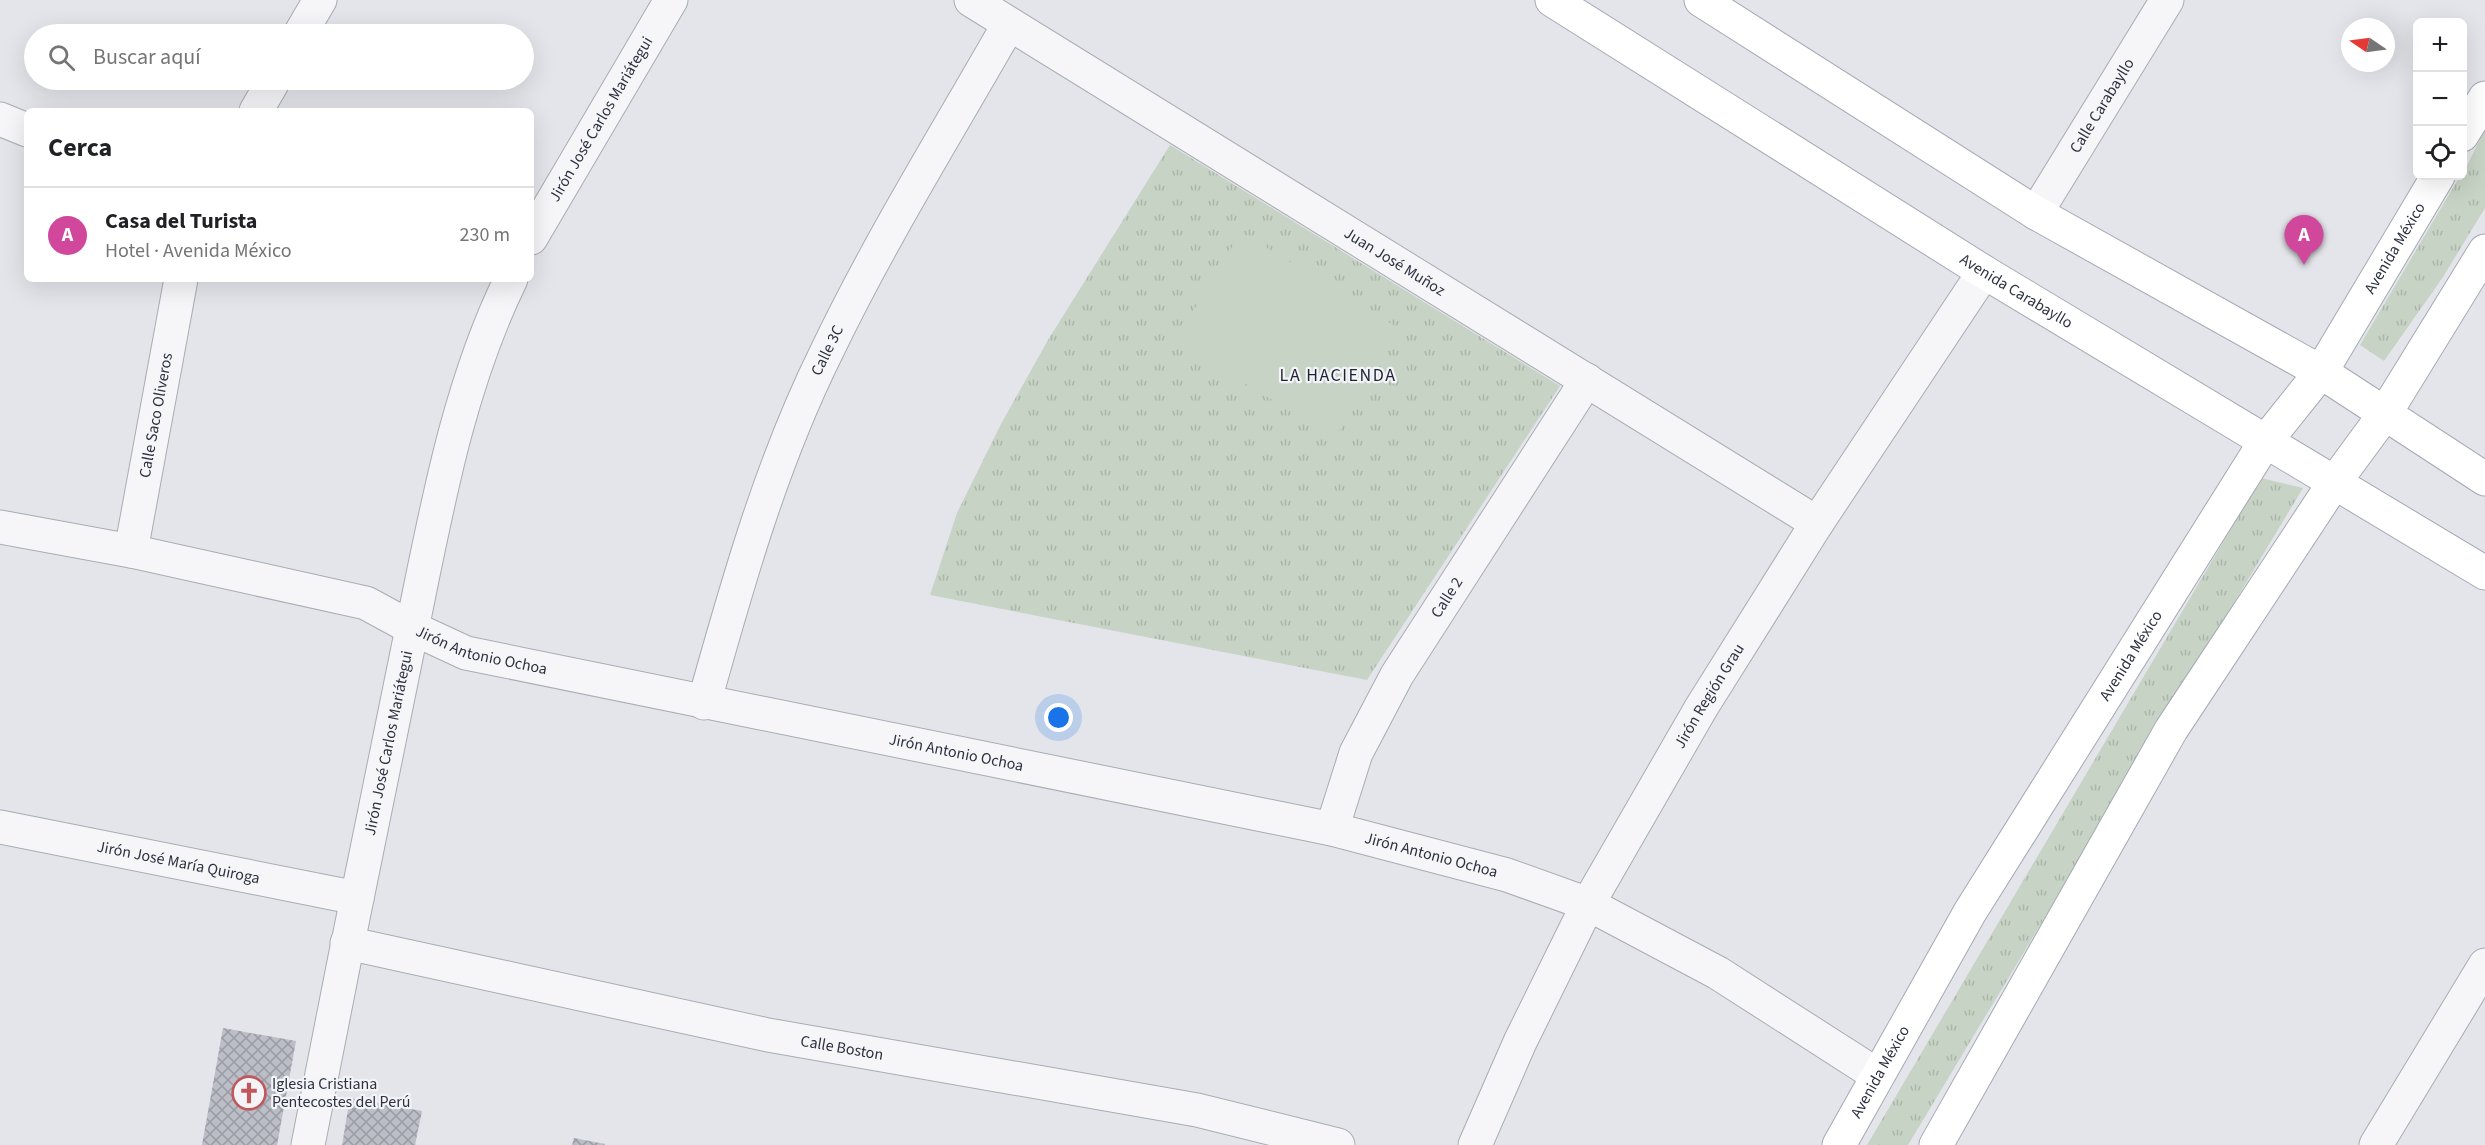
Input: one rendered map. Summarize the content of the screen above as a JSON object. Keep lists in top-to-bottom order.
{
  "streets": {
    "main road": ["Avenida México", "Avenida Carabayllo"],
    "street": [
      "Calle Carabayllo",
      "Jirón José Carlos Mariátegui",
      "Juan José Muñoz",
      "Calle 3C",
      "Calle Saco Oliveros",
      "Calle 2",
      "Jirón Antonio Ochoa",
      "Jirón Región Grau",
      "Jirón José María Quiroga",
      "Calle Boston"
    ]
  },
  "crossings": [
    ["Jirón José Carlos Mariátegui", "Jirón Antonio Ochoa"],
    ["Jirón José Carlos Mariátegui", "Jirón José María Quiroga"],
    ["Jirón José Carlos Mariátegui", "Calle Boston"],
    ["Avenida México", "Avenida Carabayllo"],
    ["Avenida México", "Jirón Antonio Ochoa"],
    ["Juan José Muñoz", "Calle 3C"],
    ["Juan José Muñoz", "Calle 2"],
    ["Juan José Muñoz", "Jirón Región Grau"],
    ["Avenida Carabayllo", "Jirón Región Grau"],
    ["Calle 3C", "Jirón Antonio Ochoa"],
    ["Calle Saco Oliveros", "Jirón Antonio Ochoa"],
    ["Calle 2", "Jirón Antonio Ochoa"],
    ["Jirón Antonio Ochoa", "Jirón Región Grau"]
  ],
  "districts": ["LA HACIENDA"],
  "places": {
    "church": ["Iglesia Cristiana Pentecostes del Perú"]
  },
  "north": "left",
  "page": {
    "map_buttons": ["+", "−"],
    "search": "Buscar aquí",
    "heading": "Cerca",
    "list": [
      {
        "mark": "A",
        "name": "Casa del Turista",
        "note": "Hotel · Avenida México",
        "value": "230 m"
      }
    ],
    "pins": "A"
  }
}
